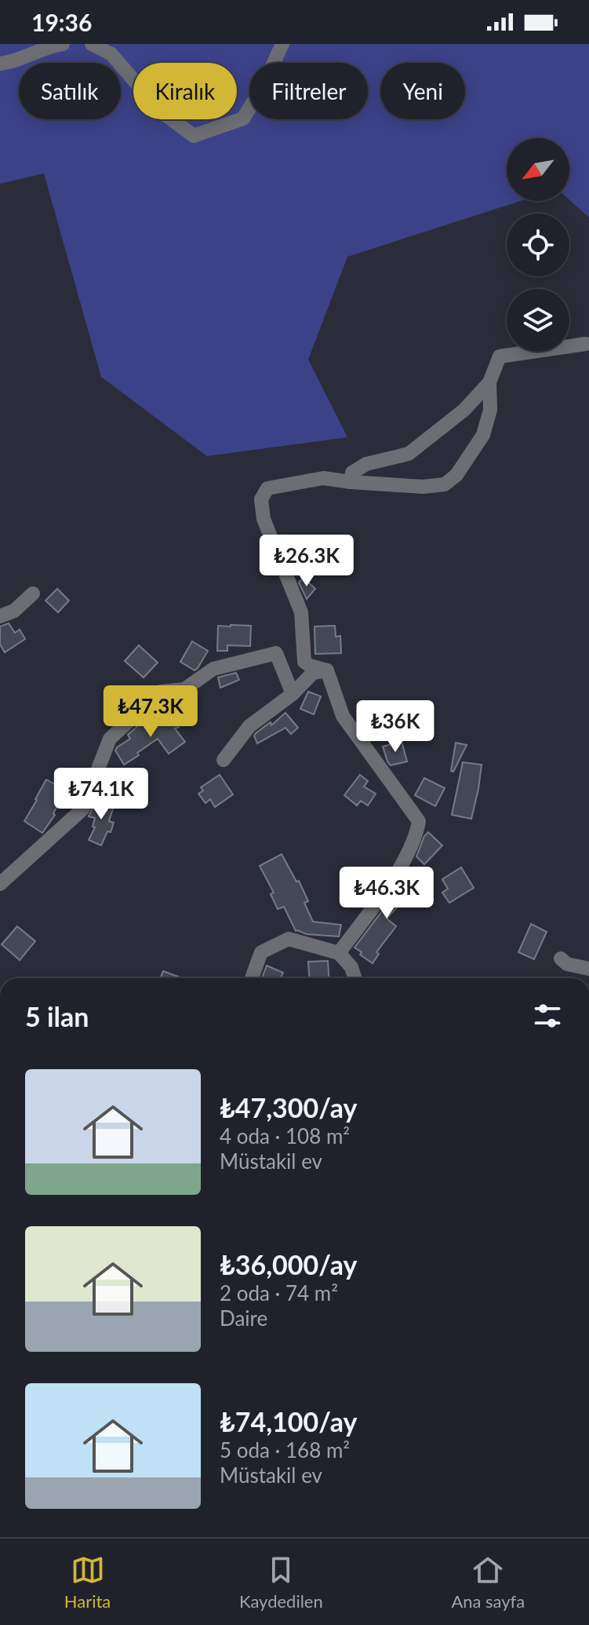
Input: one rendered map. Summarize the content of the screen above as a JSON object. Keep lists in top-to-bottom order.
{
  "north": "bottom left",
  "page": {
    "status": "19:36",
    "chip": [
      "Satılık",
      "Kiralık",
      "Filtreler",
      "Yeni"
    ],
    "price": [
      "₺26.3K",
      "₺47.3K",
      "₺36K",
      "₺74.1K",
      "₺46.3K"
    ],
    "heading": "5 ilan",
    "list": [
      {
        "name": "₺47,300/ay",
        "note": "4 oda · 108 m² · Müstakil ev"
      },
      {
        "name": "₺36,000/ay",
        "note": "2 oda · 74 m² · Daire"
      },
      {
        "name": "₺74,100/ay",
        "note": "5 oda · 168 m² · Müstakil ev"
      }
    ],
    "tabs": ["Harita", "Kaydedilen", "Ana sayfa"]
  }
}
